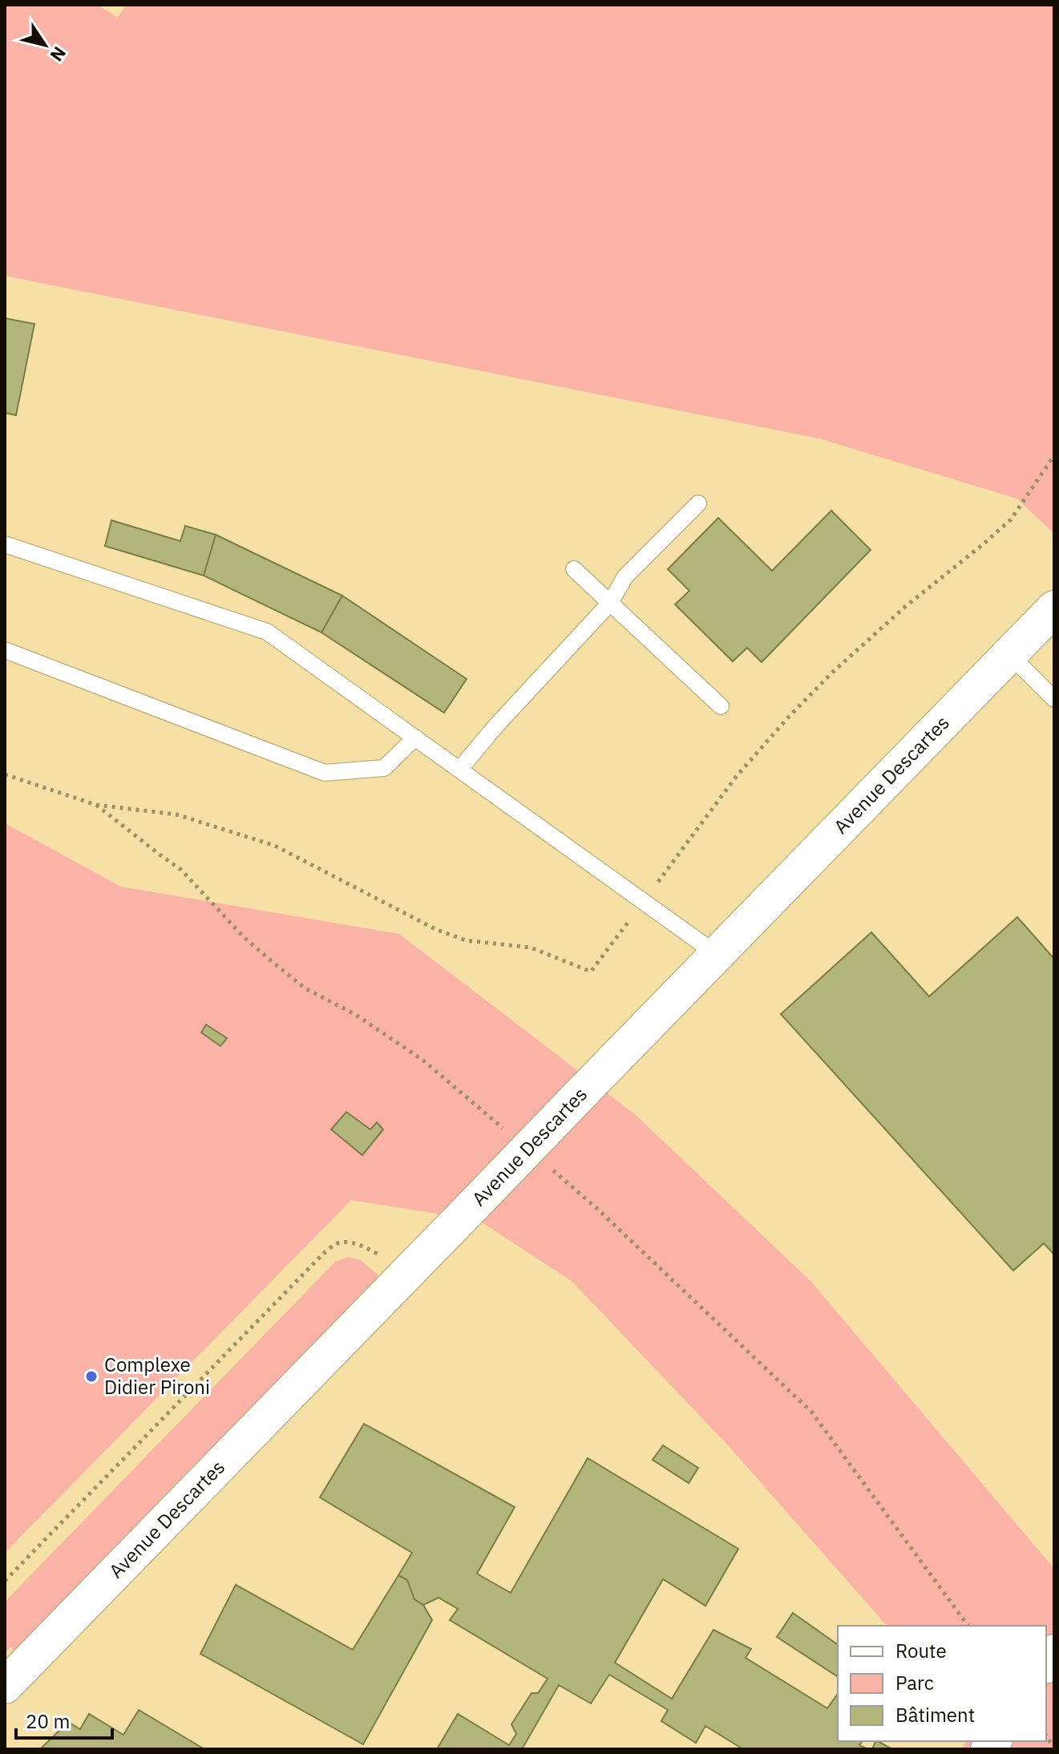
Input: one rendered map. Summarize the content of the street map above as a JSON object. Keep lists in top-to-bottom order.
{
  "streets": {
    "main road": ["Avenue Descartes"]
  },
  "places": ["Complexe Didier Pironi"],
  "legend": ["Route", "Parc", "Bâtiment"],
  "scale_bar": "20 m",
  "north": "bottom right"
}
